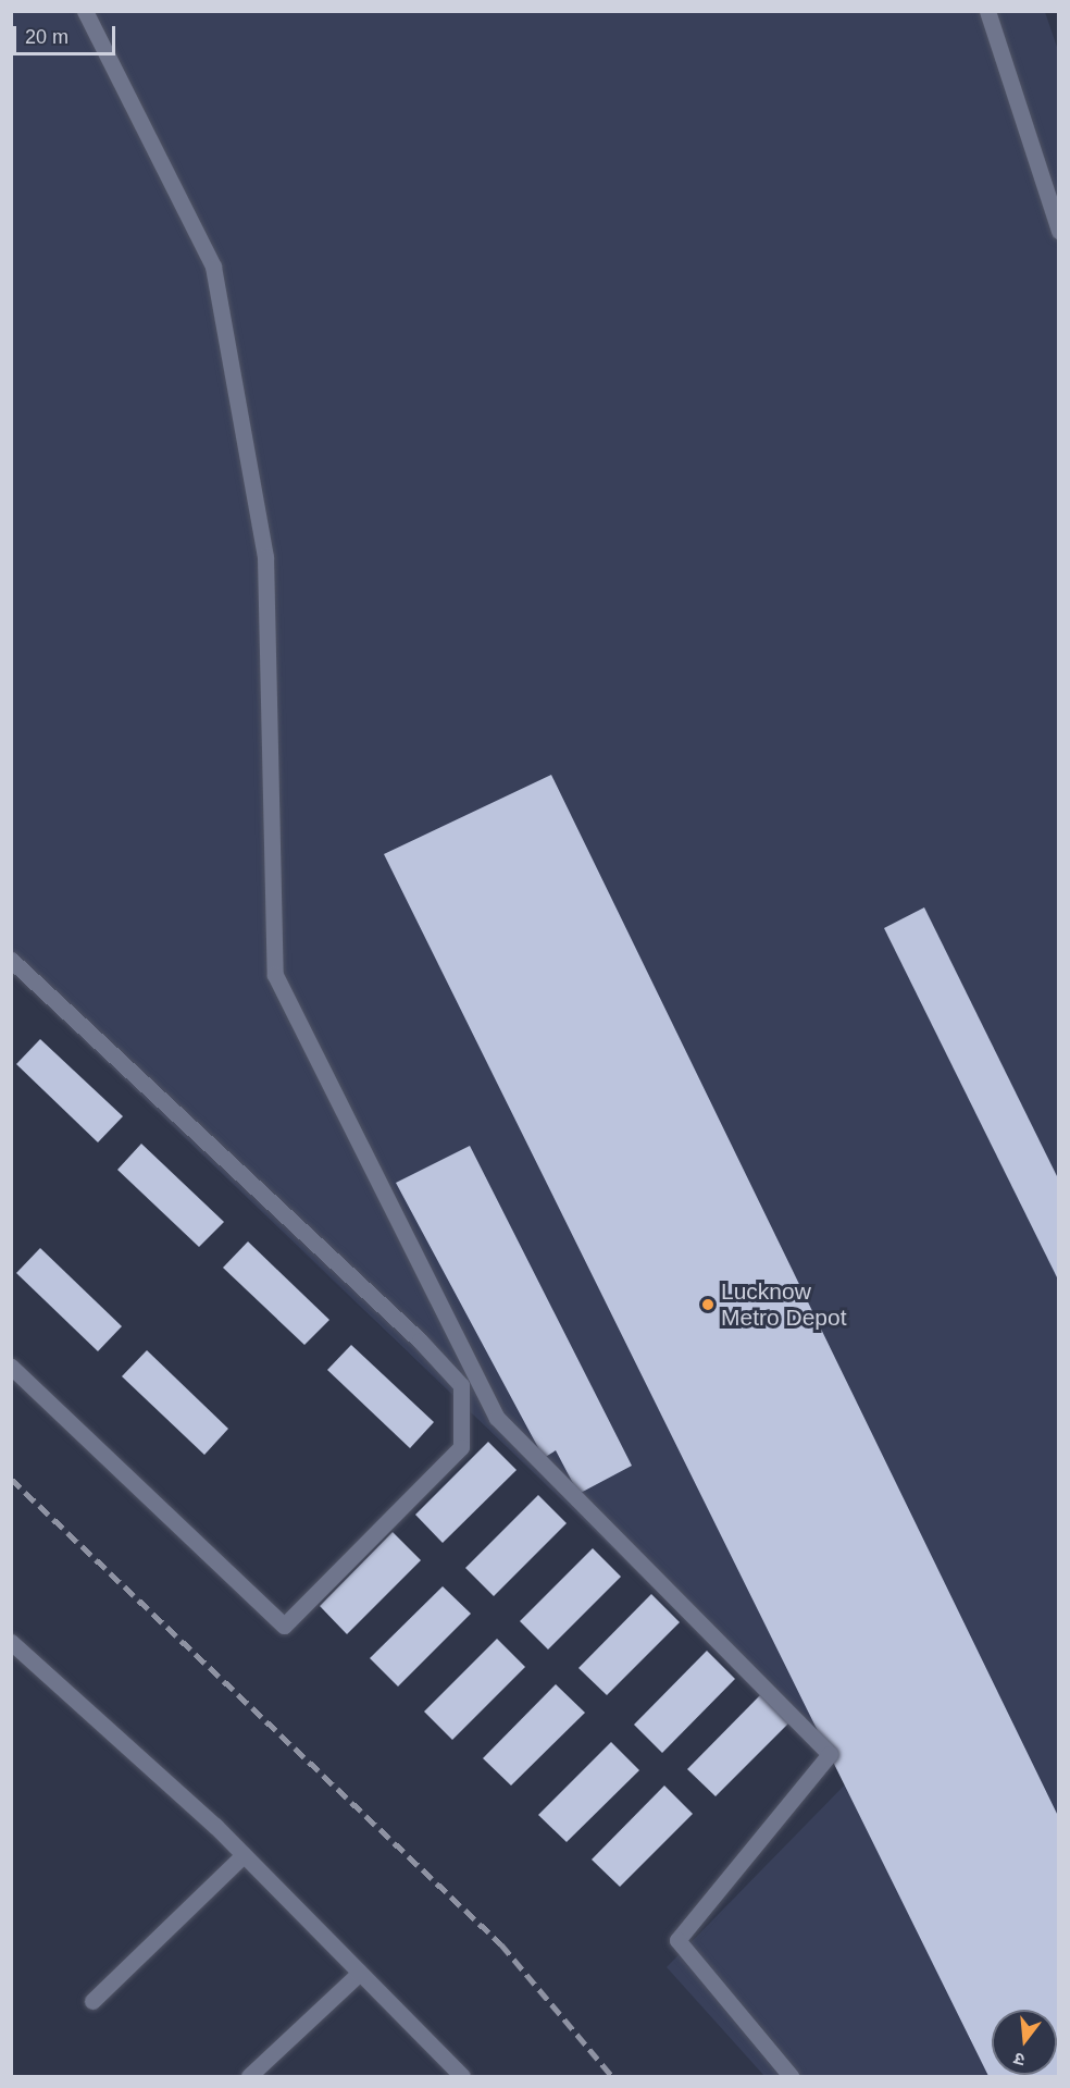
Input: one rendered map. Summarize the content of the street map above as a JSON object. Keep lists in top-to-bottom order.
{
  "places": ["Lucknow Metro Depot"],
  "scale_bar": "20 m",
  "north": "bottom"
}
